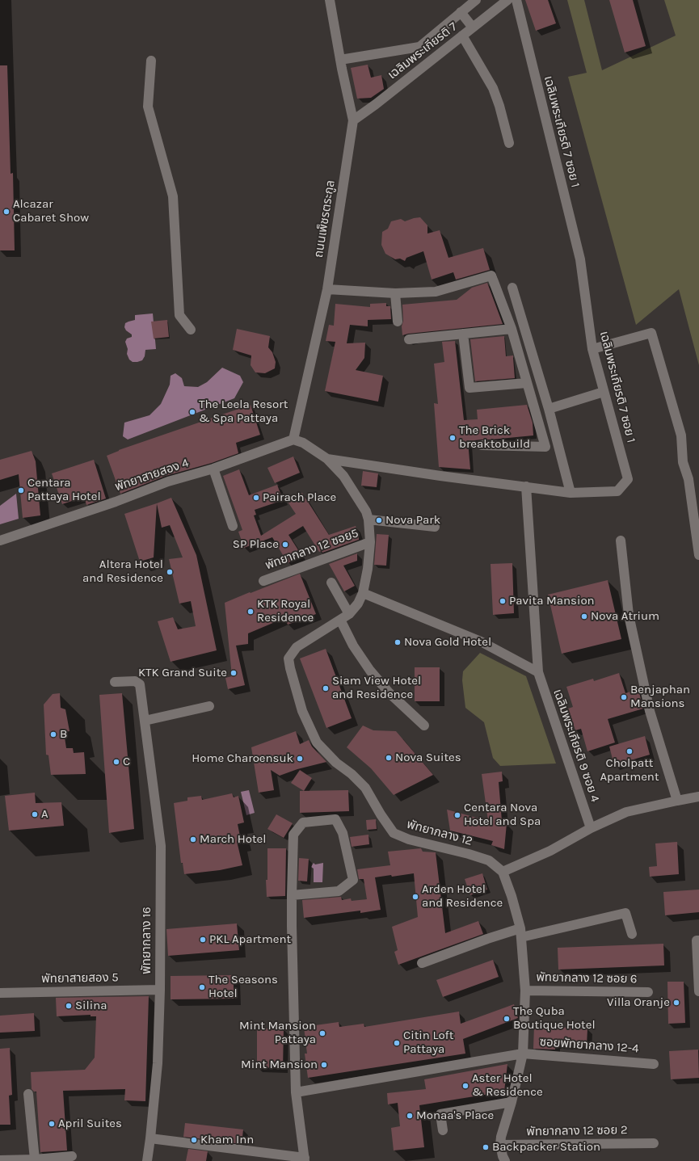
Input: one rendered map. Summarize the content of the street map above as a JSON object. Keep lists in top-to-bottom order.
{
  "streets": {
    "street": [
      "เฉลิมพระเกียรติ 7",
      "เฉลิมพระเกียรติ 7 ซอย 1",
      "ถนนเพ็ชรตระกูล",
      "พัทยาสายสอง 4",
      "พัทยากลาง 12 ซอย5",
      "เฉลิมพระเกียรติ 9 ซอย 4",
      "พัทยากลาง 12",
      "พัทยากลาง 16",
      "พัทยาสายสอง 5",
      "พัทยากลาง 12 ซอย 6",
      "ซอยพัทยากลาง 12-4",
      "พัทยากลาง 12 ซอย 2"
    ]
  },
  "crossings": [
    ["เฉลิมพระเกียรติ 7", "ถนนเพ็ชรตระกูล"],
    ["เฉลิมพระเกียรติ 7 ซอย 1", "เฉลิมพระเกียรติ 9 ซอย 4"],
    ["เฉลิมพระเกียรติ 7 ซอย 1", "พัทยากลาง 12"],
    ["ถนนเพ็ชรตระกูล", "พัทยาสายสอง 4"],
    ["ถนนเพ็ชรตระกูล", "พัทยากลาง 12"],
    ["พัทยาสายสอง 4", "พัทยากลาง 12"],
    ["พัทยากลาง 12 ซอย5", "พัทยากลาง 12"],
    ["พัทยากลาง 12", "พัทยากลาง 12 ซอย 6"],
    ["พัทยากลาง 12", "ซอยพัทยากลาง 12-4"],
    ["พัทยากลาง 12", "พัทยากลาง 12 ซอย 2"],
    ["พัทยากลาง 16", "พัทยาสายสอง 5"]
  ],
  "places": [
    "Alcazar Cabaret Show",
    "The Leela Resort & Spa Pattaya",
    "The Brick breaktobuild",
    "Centara Pattaya Hotel",
    "Pairach Place",
    "Nova Park",
    "SP Place",
    "Altera Hotel and Residence",
    "Pavita Mansion",
    "KTK Royal Residence",
    "Nova Atrium",
    "Nova Gold Hotel",
    "KTK Grand Suite",
    "Siam View Hotel and Residence",
    "Benjaphan Mansions",
    "B",
    "Cholpatt Apartment",
    "Nova Suites",
    "Home Charoensuk",
    "C",
    "A",
    "Centara Nova Hotel and Spa",
    "March Hotel",
    "Arden Hotel and Residence",
    "PKL Apartment",
    "The Seasons Hotel",
    "Villa Oranje",
    "Silina",
    "The Quba Boutique Hotel",
    "Mint Mansion Pattaya",
    "Citin Loft Pattaya",
    "Mint Mansion",
    "Aster Hotel & Residence",
    "Monaa's Place",
    "April Suites",
    "Kham Inn",
    "Backpacker Station"
  ]
}
